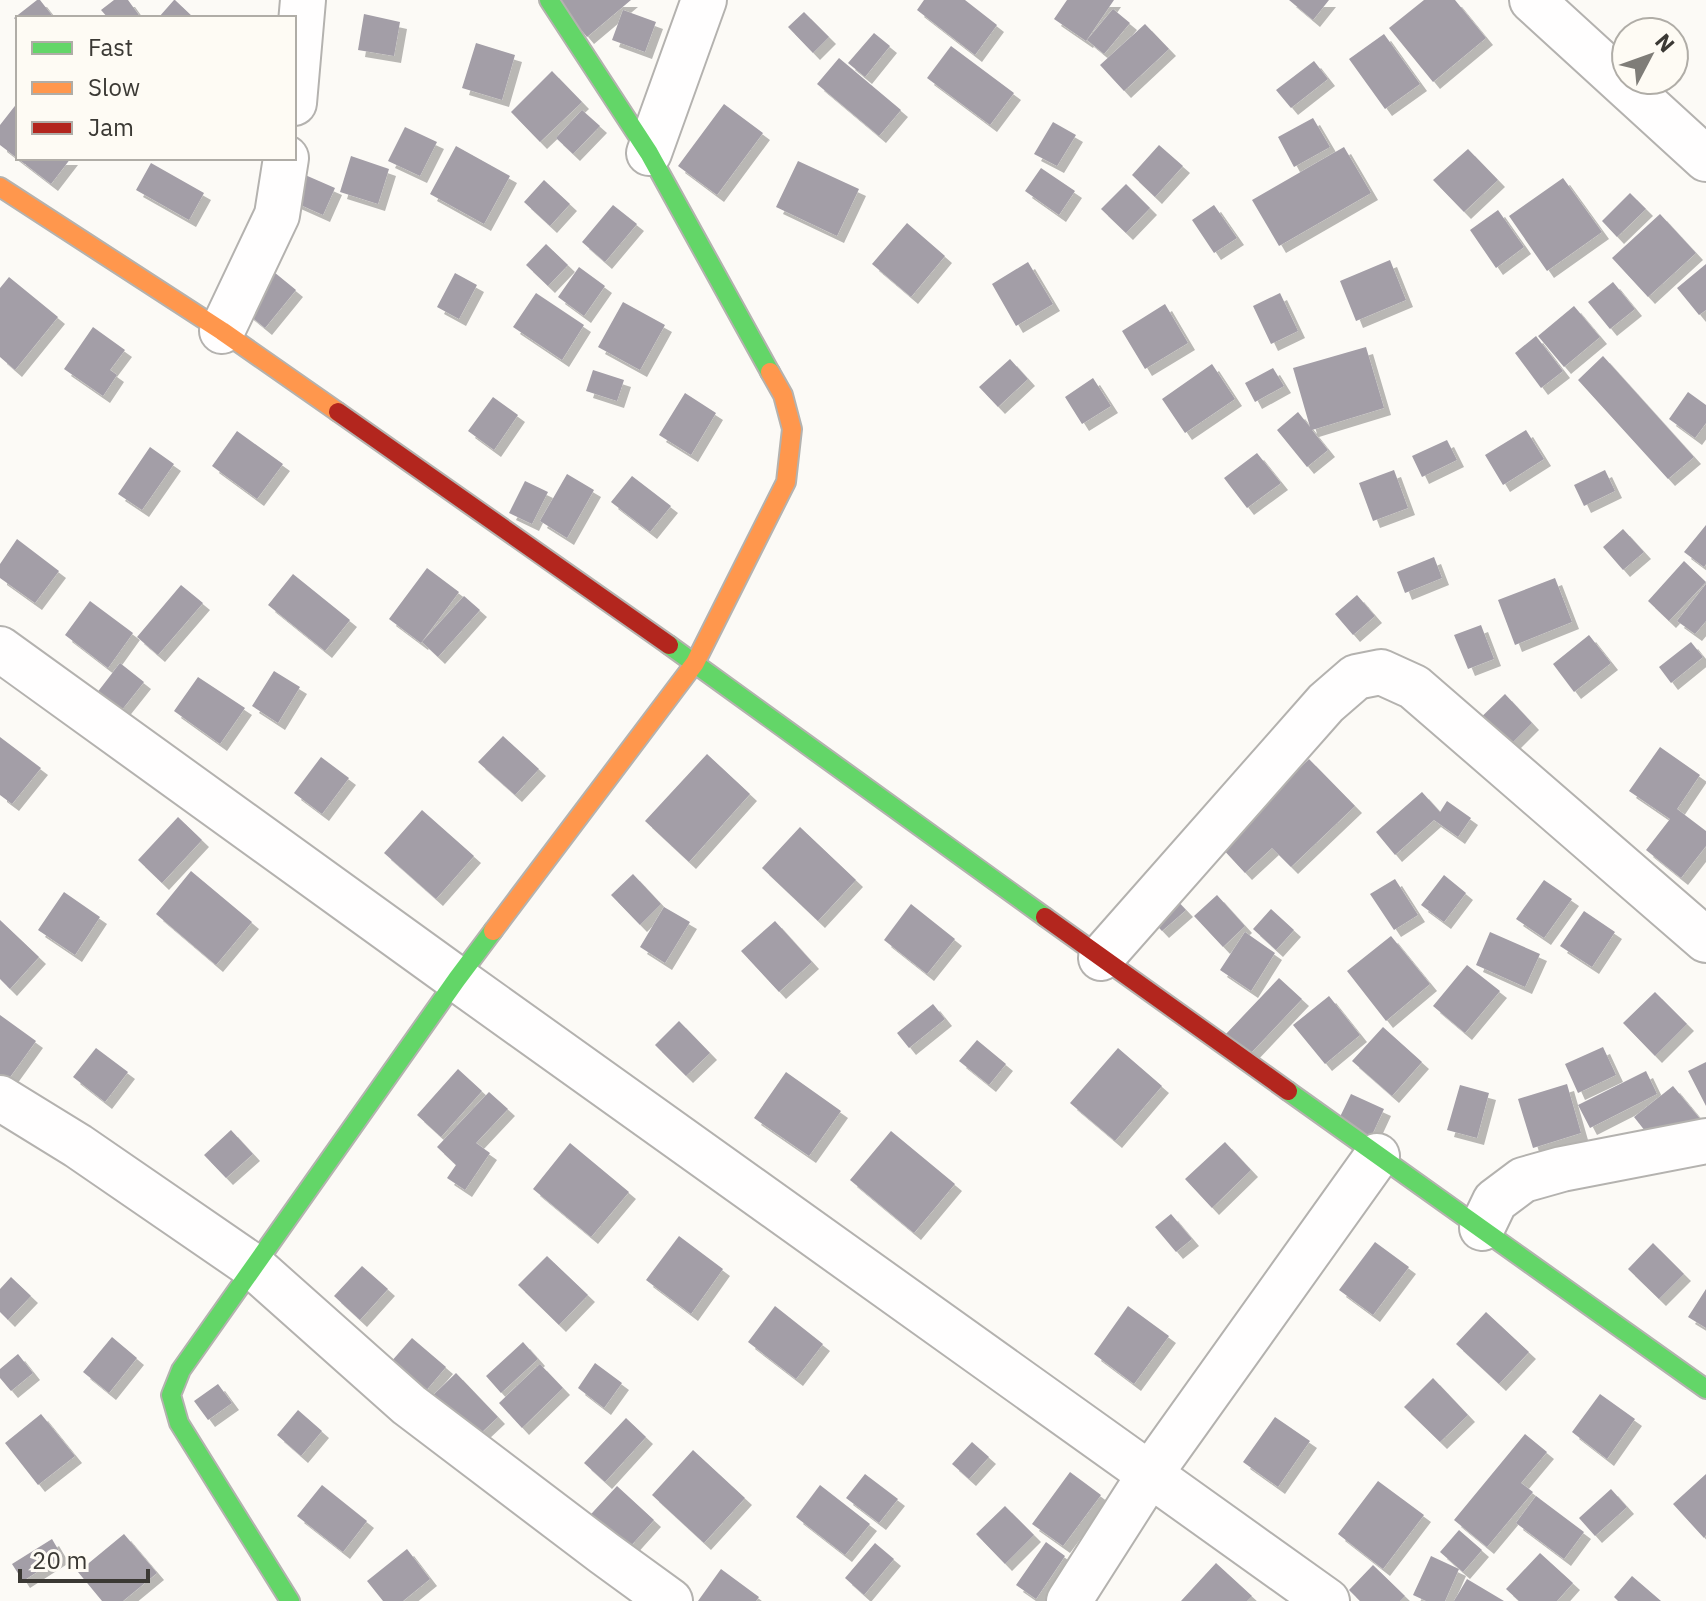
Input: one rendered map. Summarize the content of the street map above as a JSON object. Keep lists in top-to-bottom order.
{
  "legend": ["Fast", "Slow", "Jam"],
  "scale_bar": "20 m",
  "north": "top right"
}
